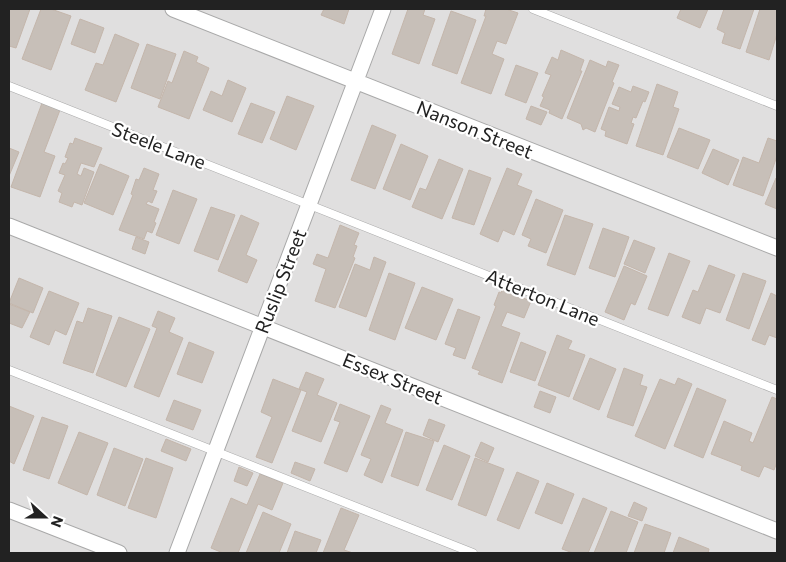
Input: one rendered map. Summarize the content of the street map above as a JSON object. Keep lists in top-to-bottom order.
{
  "streets": {
    "street": ["Nanson Street", "Ruslip Street", "Essex Street"],
    "lane": ["Steele Lane", "Atterton Lane"]
  },
  "crossings": [
    ["Nanson Street", "Ruslip Street"],
    ["Steele Lane", "Ruslip Street"],
    ["Steele Lane", "Atterton Lane"],
    ["Ruslip Street", "Atterton Lane"],
    ["Ruslip Street", "Essex Street"]
  ],
  "north": "right"
}
